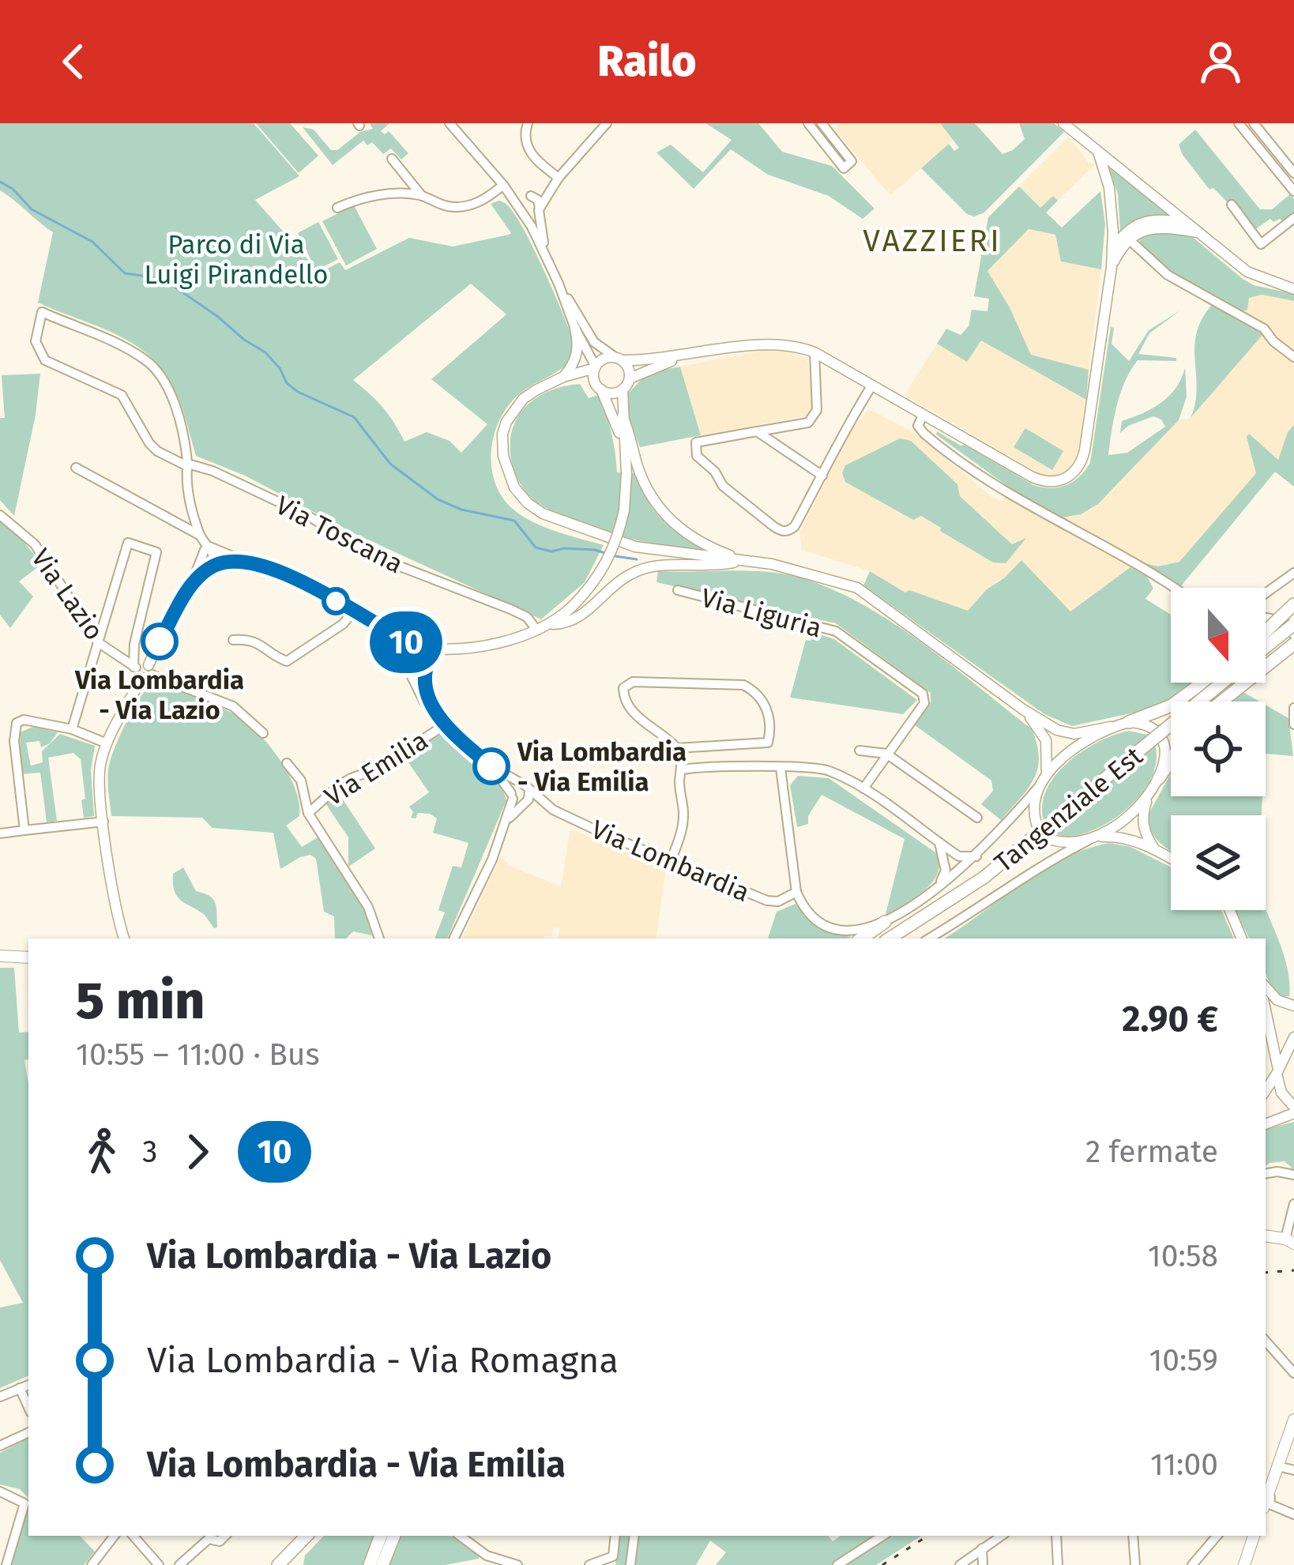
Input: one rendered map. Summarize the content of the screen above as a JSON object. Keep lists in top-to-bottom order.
{
  "streets": {
    "main road": ["Tangenziale Est"],
    "street": [
      "Via Toscana",
      "Via Lazio",
      "Via Liguria",
      "Via Emilia",
      "Via Lombardia"
    ]
  },
  "crossings": [
    ["Via Emilia", "Via Lombardia"]
  ],
  "districts": ["VAZZIERI"],
  "parks": ["Parco di Via Luigi Pirandello"],
  "places": ["Via Lombardia - Via Lazio", "Via Lombardia - Via Emilia"],
  "lines": ["bus line 10"],
  "north": "bottom",
  "page": {
    "header": "Railo",
    "on_map": "10",
    "heading": ["5 min", "10:55 – 11:00 · Bus", "2.90 €"],
    "legs": ["3", "10", "2 fermate"],
    "list": [
      {
        "name": "Via Lombardia - Via Lazio",
        "value": "10:58"
      },
      {
        "name": "Via Lombardia - Via Romagna",
        "value": "10:59"
      },
      {
        "name": "Via Lombardia - Via Emilia",
        "value": "11:00"
      }
    ]
  }
}
